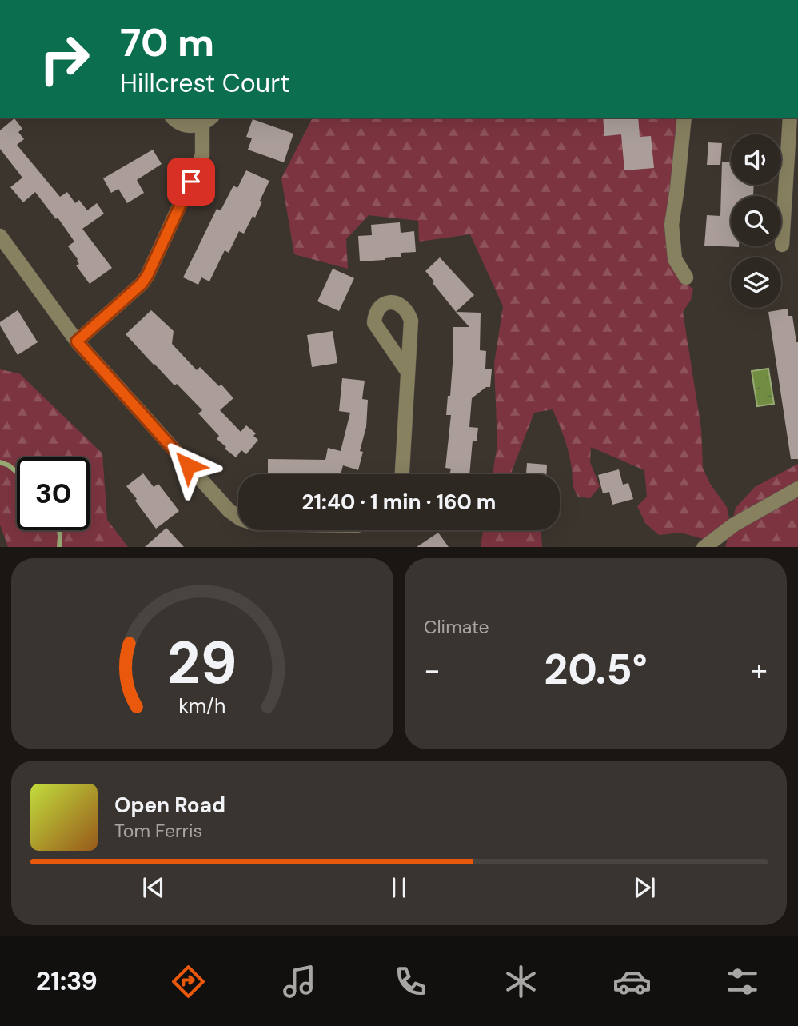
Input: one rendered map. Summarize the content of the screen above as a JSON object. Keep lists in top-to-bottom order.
{
  "page": {
    "turn": ["70 m", "Hillcrest Court"],
    "limit": "30",
    "trip": "21:40 · 1 min · 160 m",
    "tile": "Climate",
    "heat": ["−", "20.5°", "+"],
    "song": ["Open Road", "Tom Ferris"],
    "tabs": "21:39",
    "gauge": ["29", "km/h"]
  }
}
